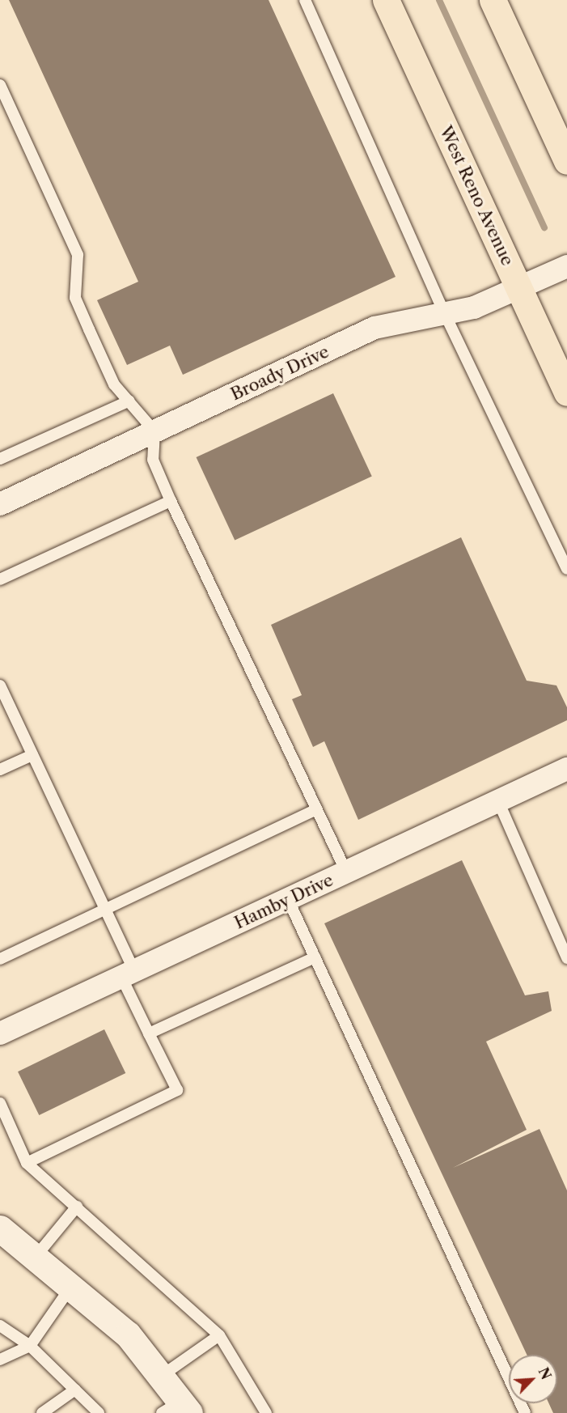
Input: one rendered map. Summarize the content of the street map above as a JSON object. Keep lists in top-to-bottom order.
{
  "streets": {
    "main road": ["West Reno Avenue"],
    "street": ["Broady Drive", "Hamby Drive"]
  },
  "crossings": [
    ["West Reno Avenue", "Broady Drive"]
  ],
  "north": "top right"
}
